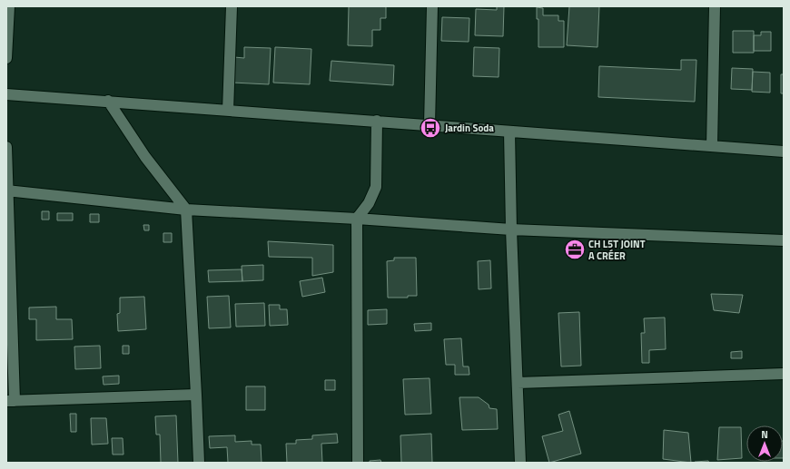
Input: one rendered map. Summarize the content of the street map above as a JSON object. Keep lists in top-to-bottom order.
{
  "places": {
    "bus stop": ["Jardin Soda"],
    "office": ["CH L5T JOINT A CRÉER"]
  },
  "north": "top"
}
